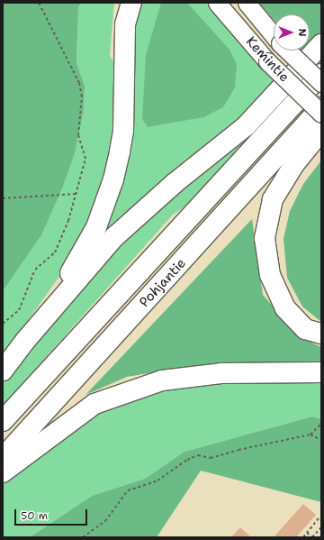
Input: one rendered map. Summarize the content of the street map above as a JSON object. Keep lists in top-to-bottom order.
{
  "streets": {
    "highway": ["Pohjantie"],
    "main road": ["Kemintie"]
  },
  "scale_bar": "50 m",
  "north": "right"
}
